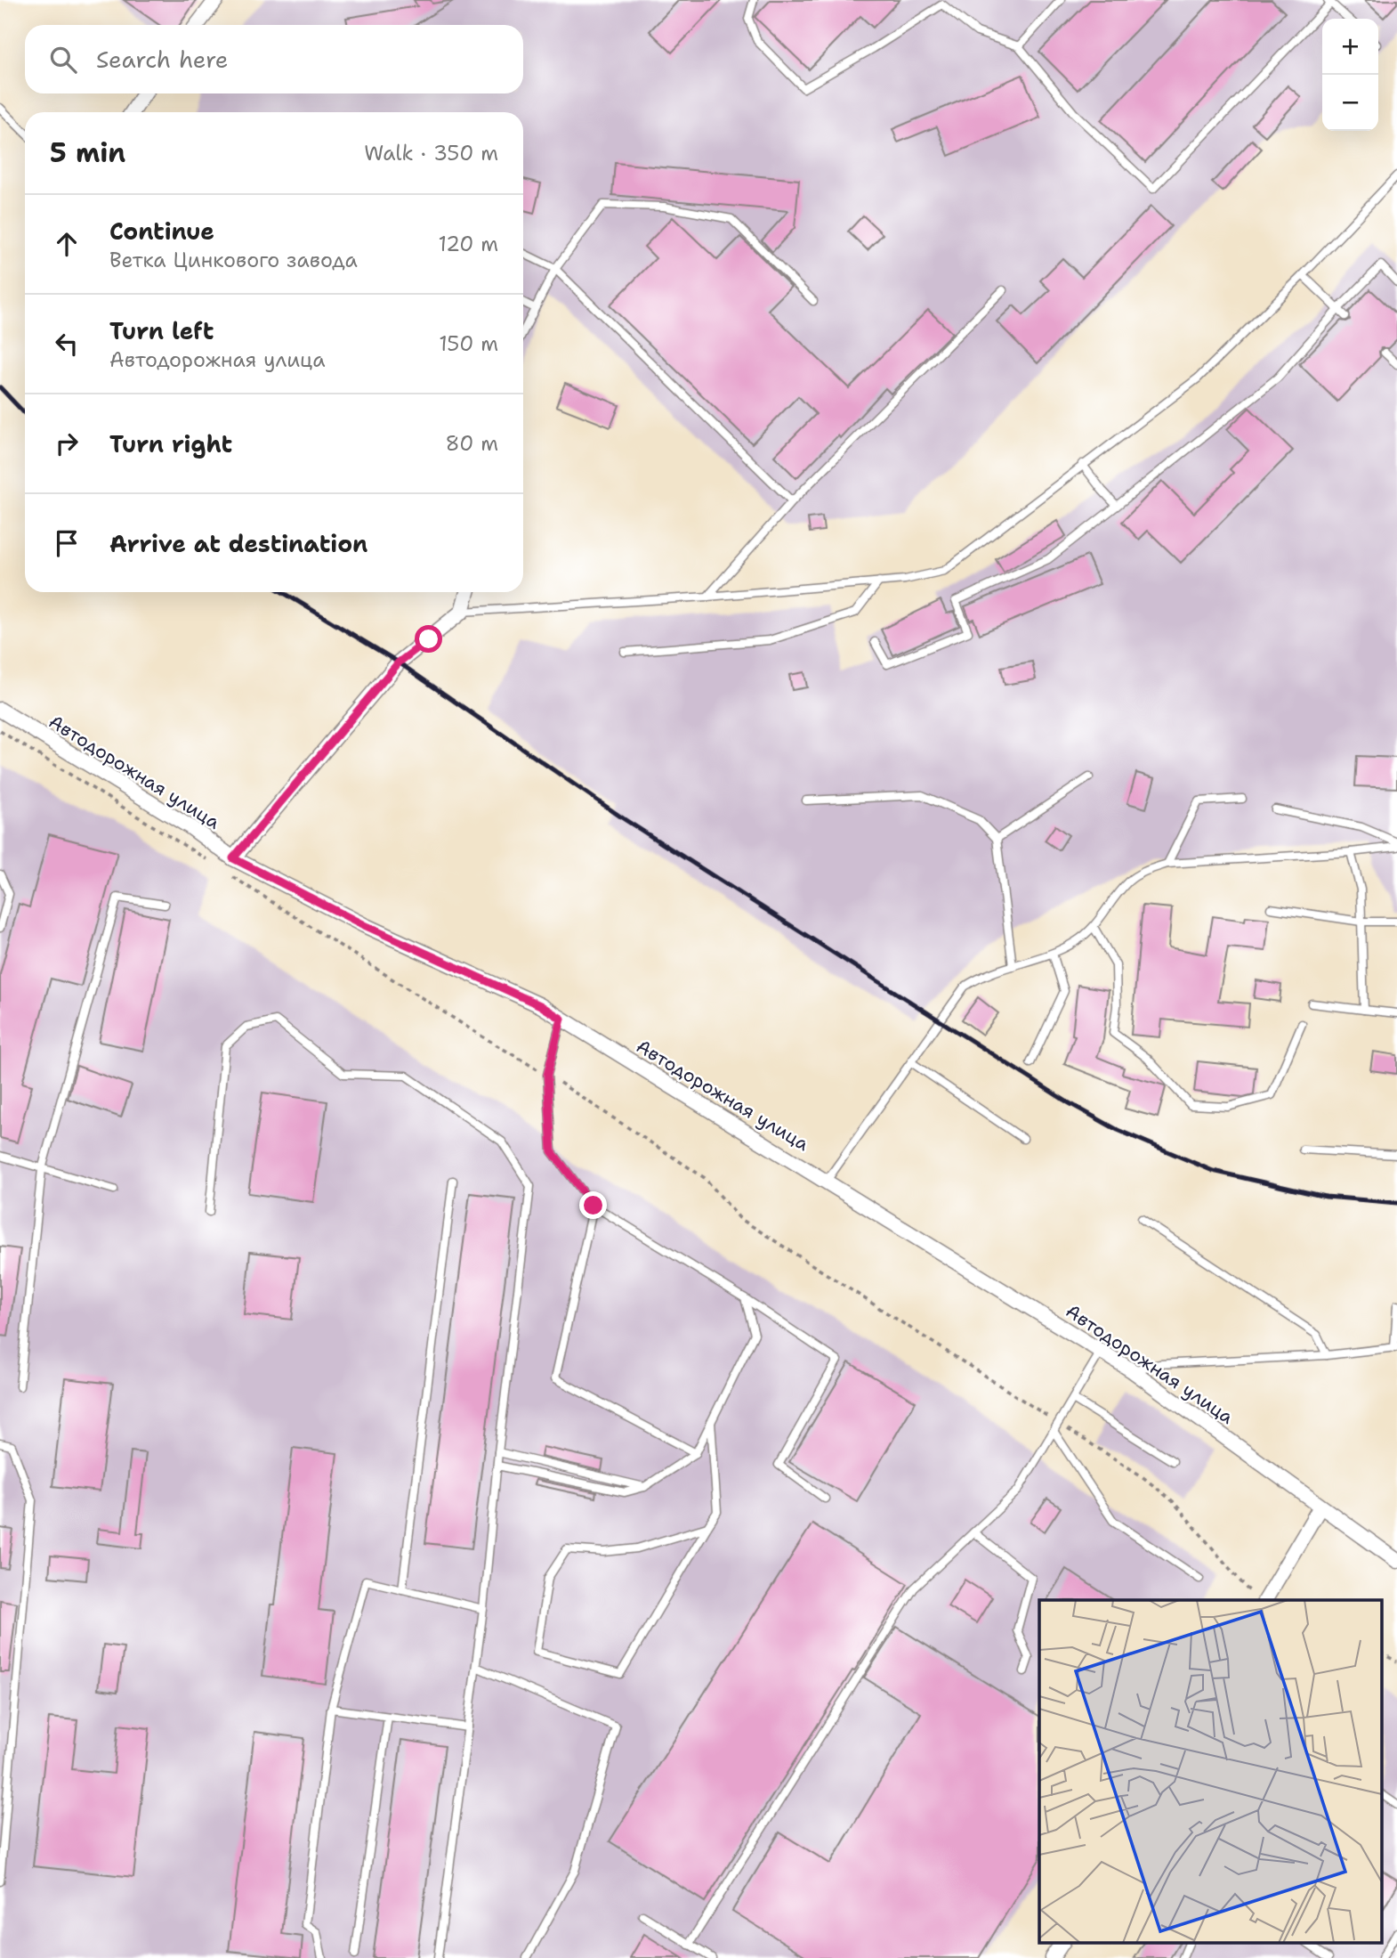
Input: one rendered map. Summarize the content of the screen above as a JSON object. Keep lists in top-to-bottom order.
{
  "streets": {
    "street": ["Автодорожная улица"]
  },
  "page": {
    "map_buttons": ["+", "−"],
    "search": "Search here",
    "heading": ["5 min", "Walk · 350 m"],
    "list": [
      ["Continue", "Ветка Цинкового завода", "120 m"],
      ["Turn left", "Автодорожная улица", "150 m"],
      ["Turn right", "80 m"],
      "Arrive at destination"
    ]
  }
}
